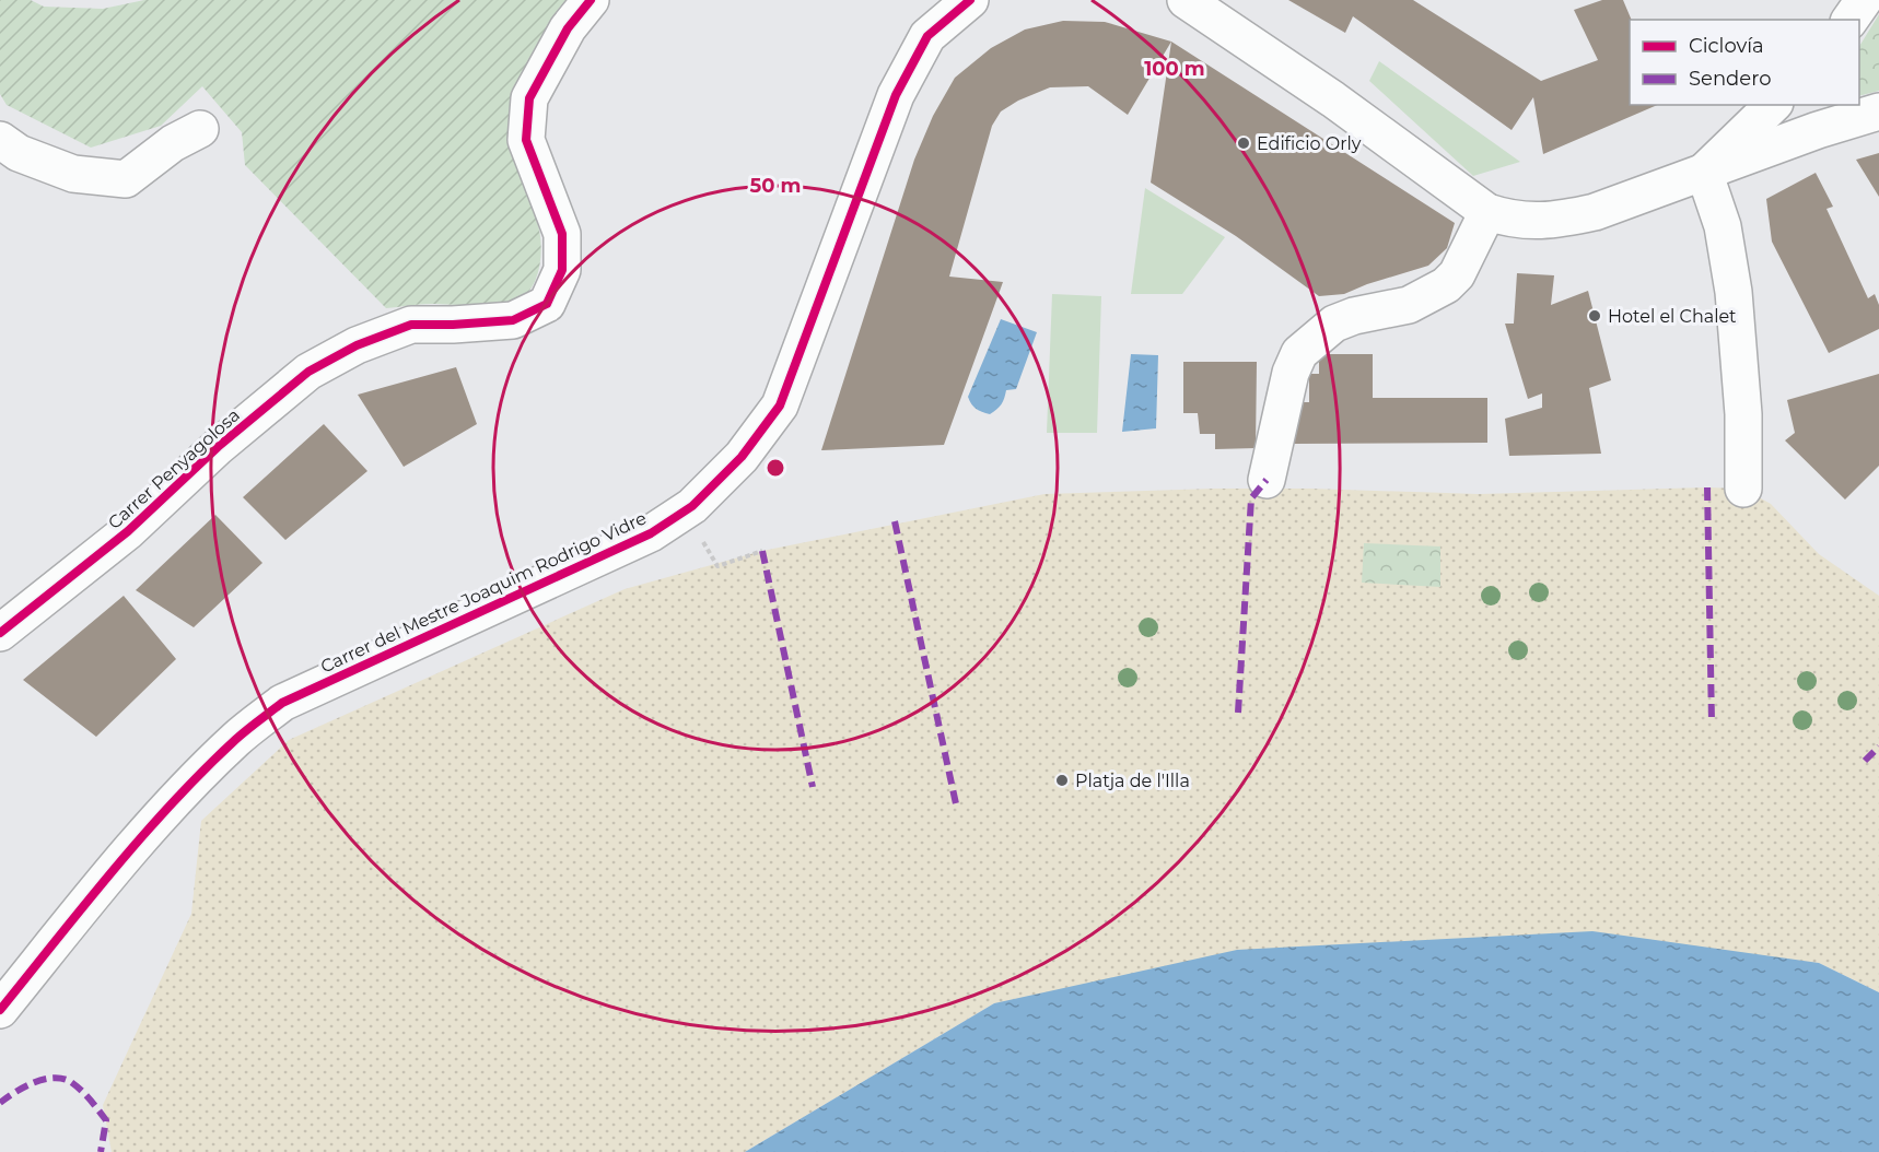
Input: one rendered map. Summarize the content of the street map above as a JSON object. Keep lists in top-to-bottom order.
{
  "streets": {
    "street": ["Carrer Penyagolosa", "Carrer del Mestre Joaquim Rodrigo Vidre"]
  },
  "places": ["Edificio Orly", "Hotel el Chalet", "Platja de l'Illa"],
  "legend": ["Ciclovía", "Sendero"],
  "rings": ["100 m", "50 m"]
}
